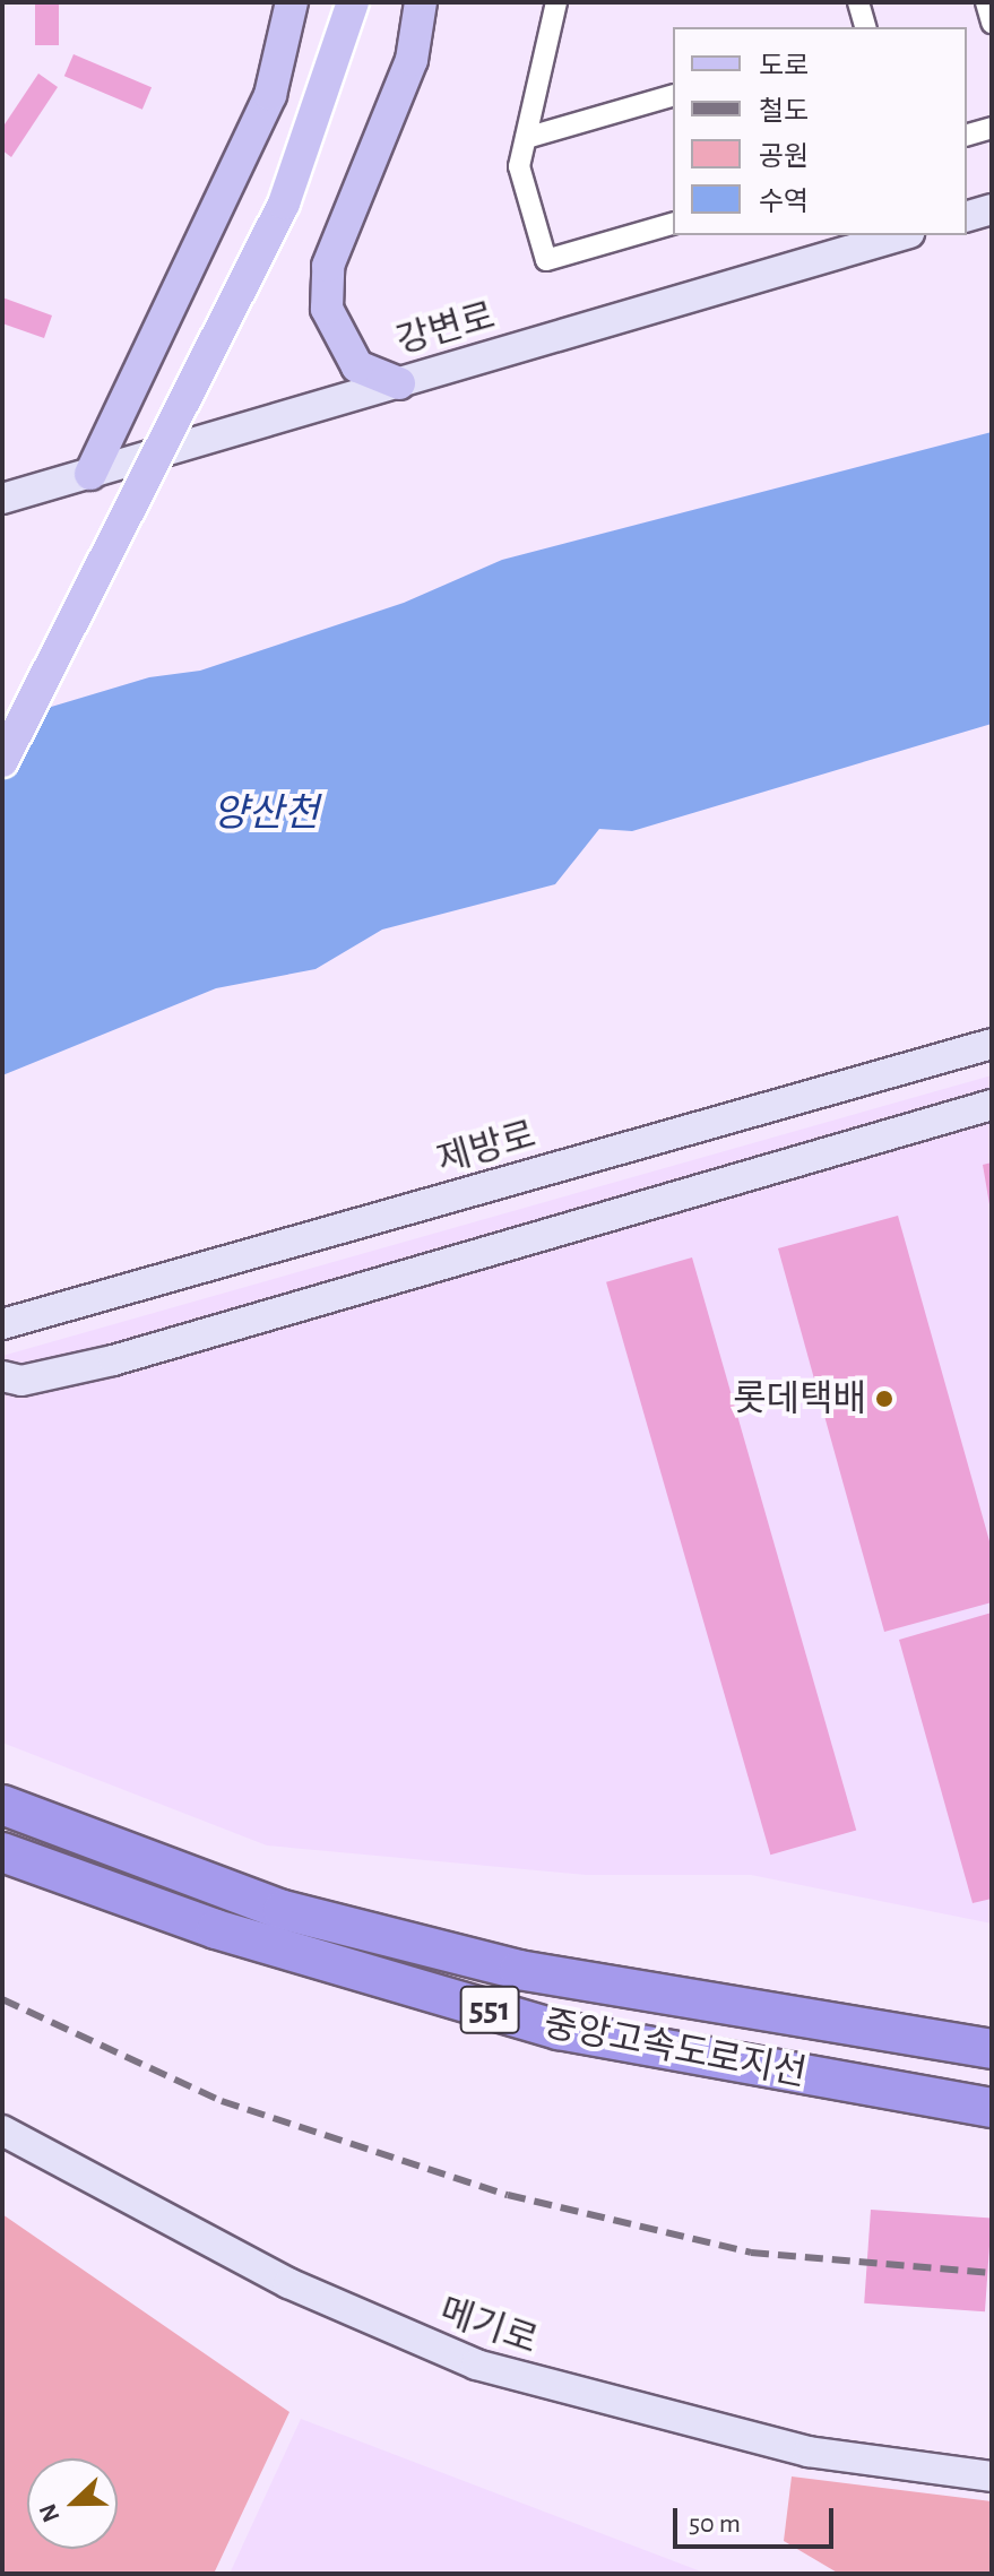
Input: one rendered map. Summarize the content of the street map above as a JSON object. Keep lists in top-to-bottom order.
{
  "streets": {
    "highway": ["551", "중앙고속도로지선"],
    "street": ["강변로", "제방로", "메기로"]
  },
  "water": ["양산천"],
  "places": ["롯데택배"],
  "legend": [
    "도로",
    "철도",
    "공원",
    "수역"
  ],
  "scale_bar": "50 m",
  "north": "left"
}
